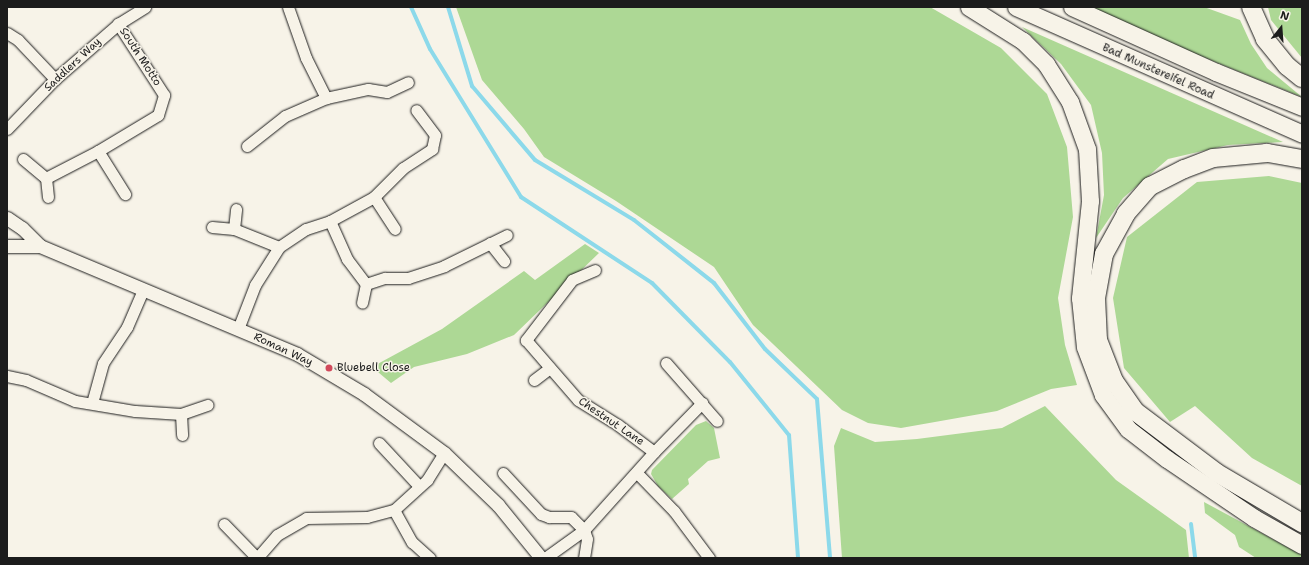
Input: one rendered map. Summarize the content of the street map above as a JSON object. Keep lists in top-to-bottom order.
{
  "streets": {
    "main road": ["Bad Munstereifel Road"],
    "street": [
      "South Motto",
      "Saddlers Way",
      "Roman Way",
      "Chestnut Lane"
    ]
  },
  "crossings": [
    ["South Motto", "Saddlers Way"]
  ],
  "places": ["Bluebell Close"],
  "north": "top"
}
